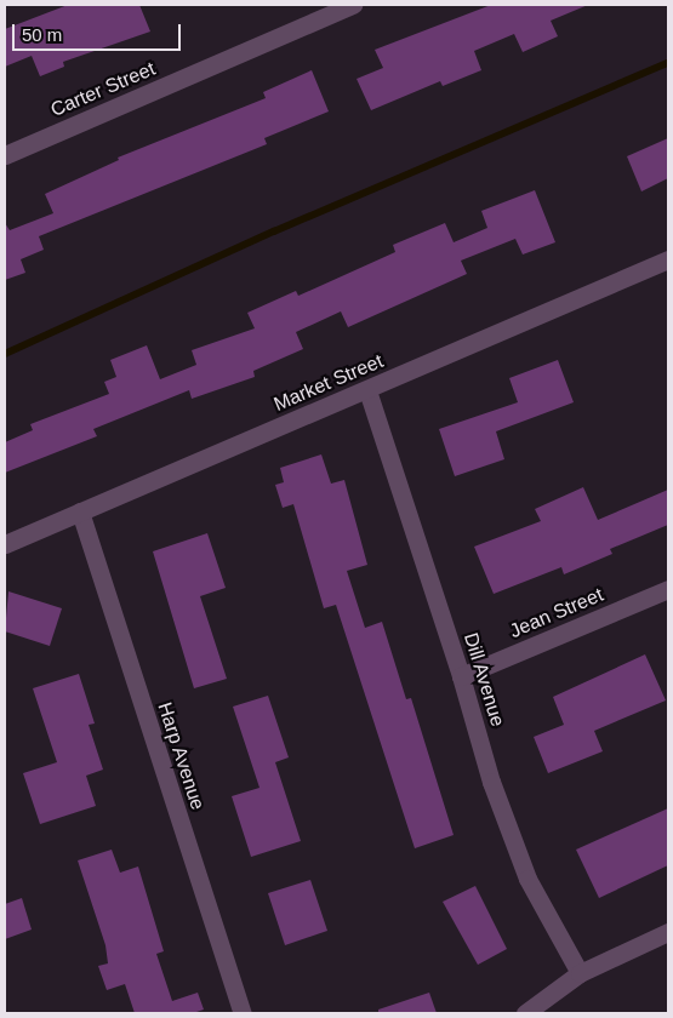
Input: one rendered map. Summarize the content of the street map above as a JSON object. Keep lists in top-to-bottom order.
{
  "streets": {
    "street": [
      "Carter Street",
      "Market Street",
      "Jean Street",
      "Dill Avenue",
      "Harp Avenue"
    ]
  },
  "crossings": [
    ["Market Street", "Dill Avenue"],
    ["Market Street", "Harp Avenue"],
    ["Jean Street", "Dill Avenue"]
  ],
  "scale_bar": "50 m"
}
